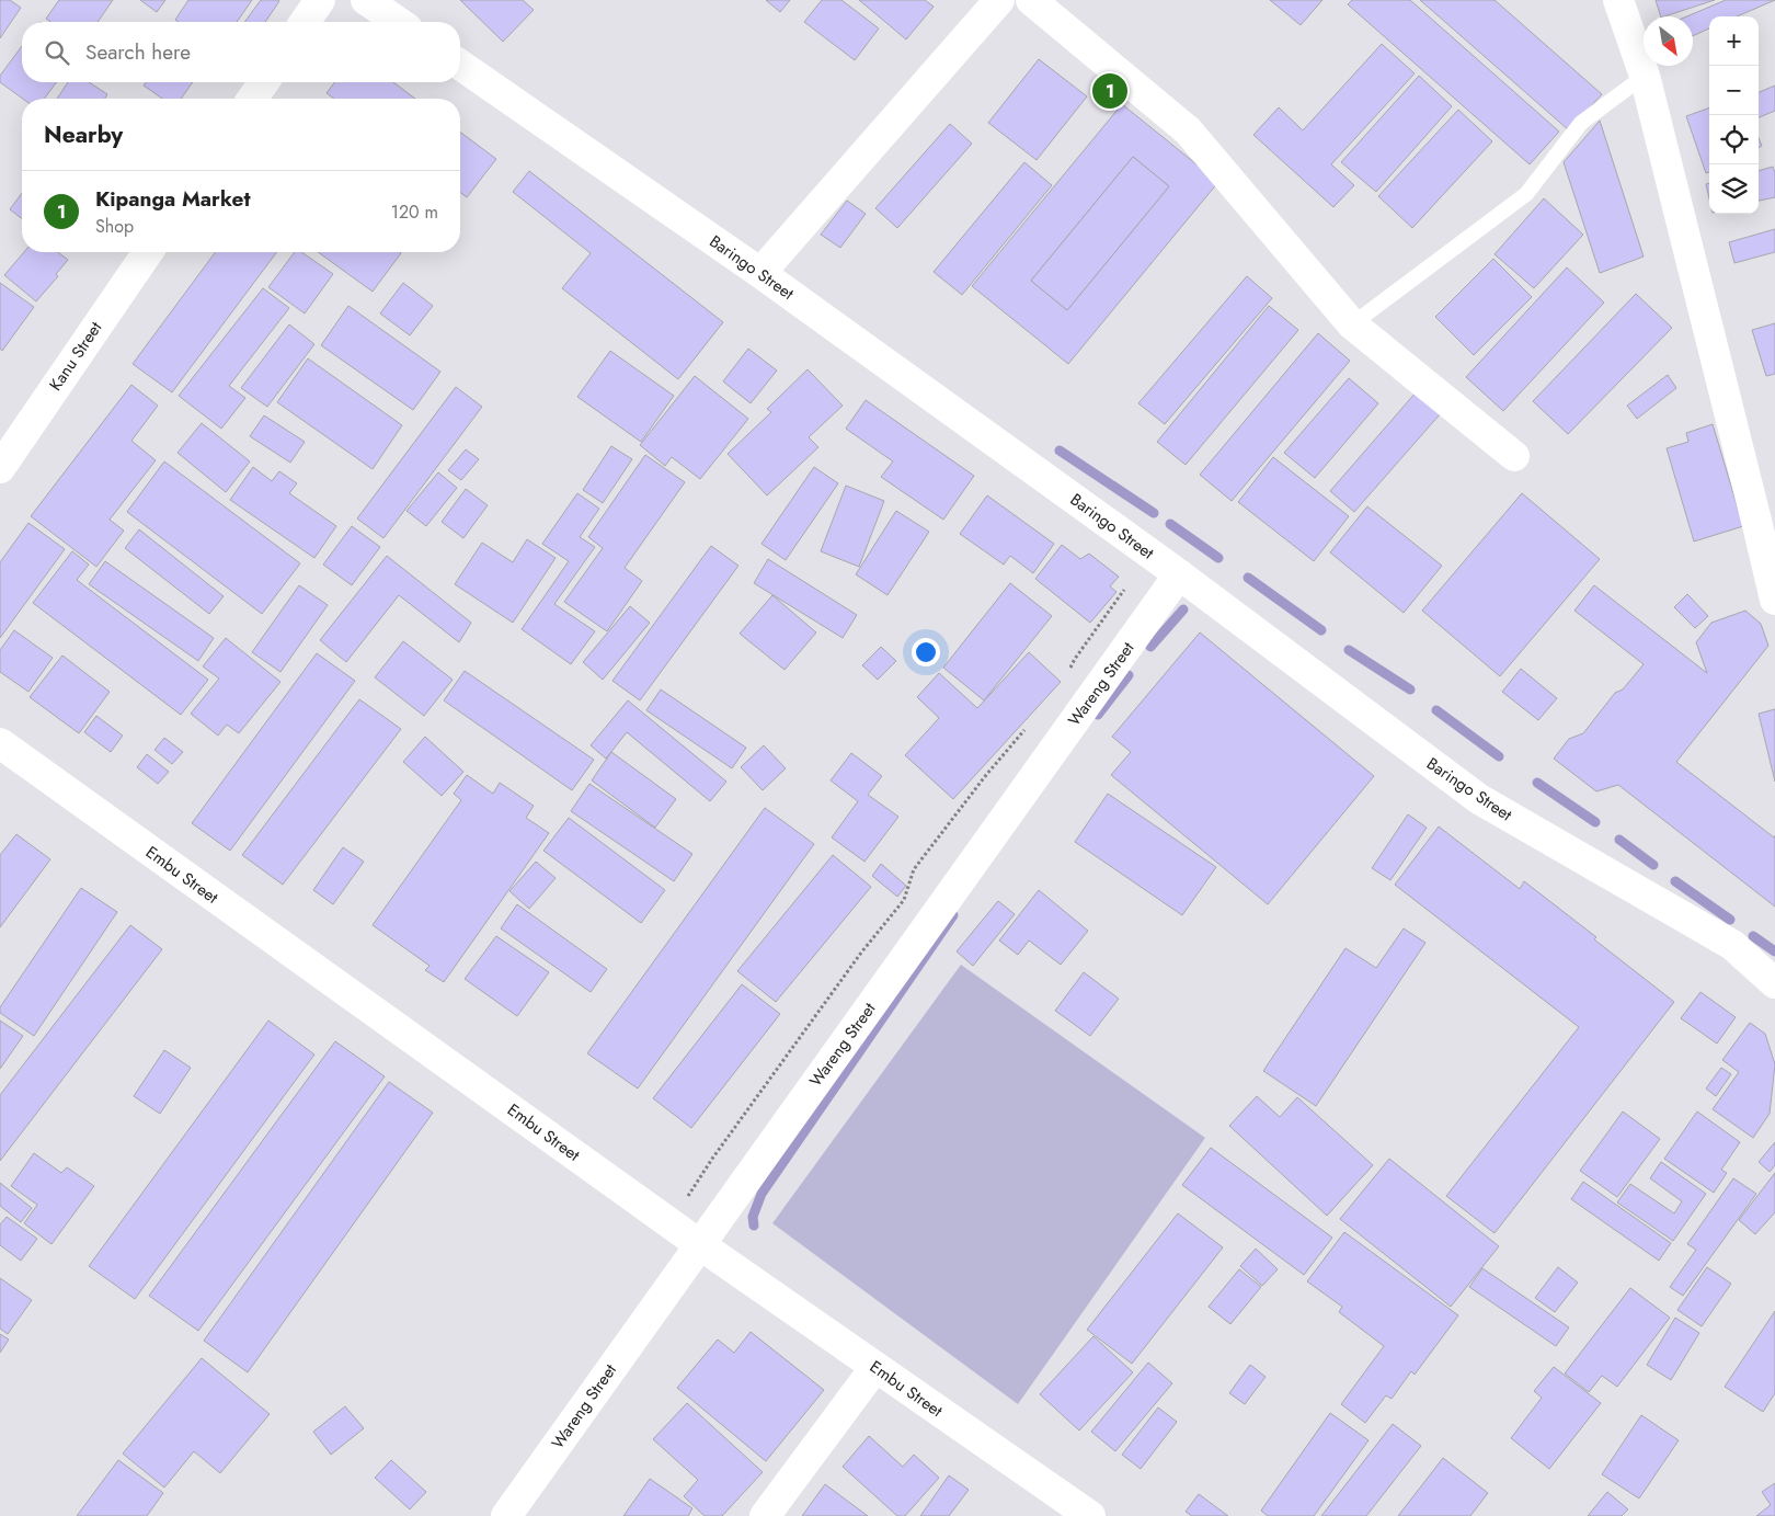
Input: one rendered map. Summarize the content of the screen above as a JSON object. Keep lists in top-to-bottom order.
{
  "streets": {
    "street": [
      "Baringo Street",
      "Kanu Street",
      "Wareng Street",
      "Embu Street"
    ]
  },
  "crossings": [
    ["Baringo Street", "Wareng Street"],
    ["Wareng Street", "Embu Street"]
  ],
  "north": "bottom right",
  "page": {
    "map_buttons": ["+", "−"],
    "search": "Search here",
    "pins": "1",
    "heading": "Nearby",
    "list": [
      {
        "mark": "1",
        "name": "Kipanga Market",
        "note": "Shop",
        "value": "120 m"
      }
    ]
  }
}
